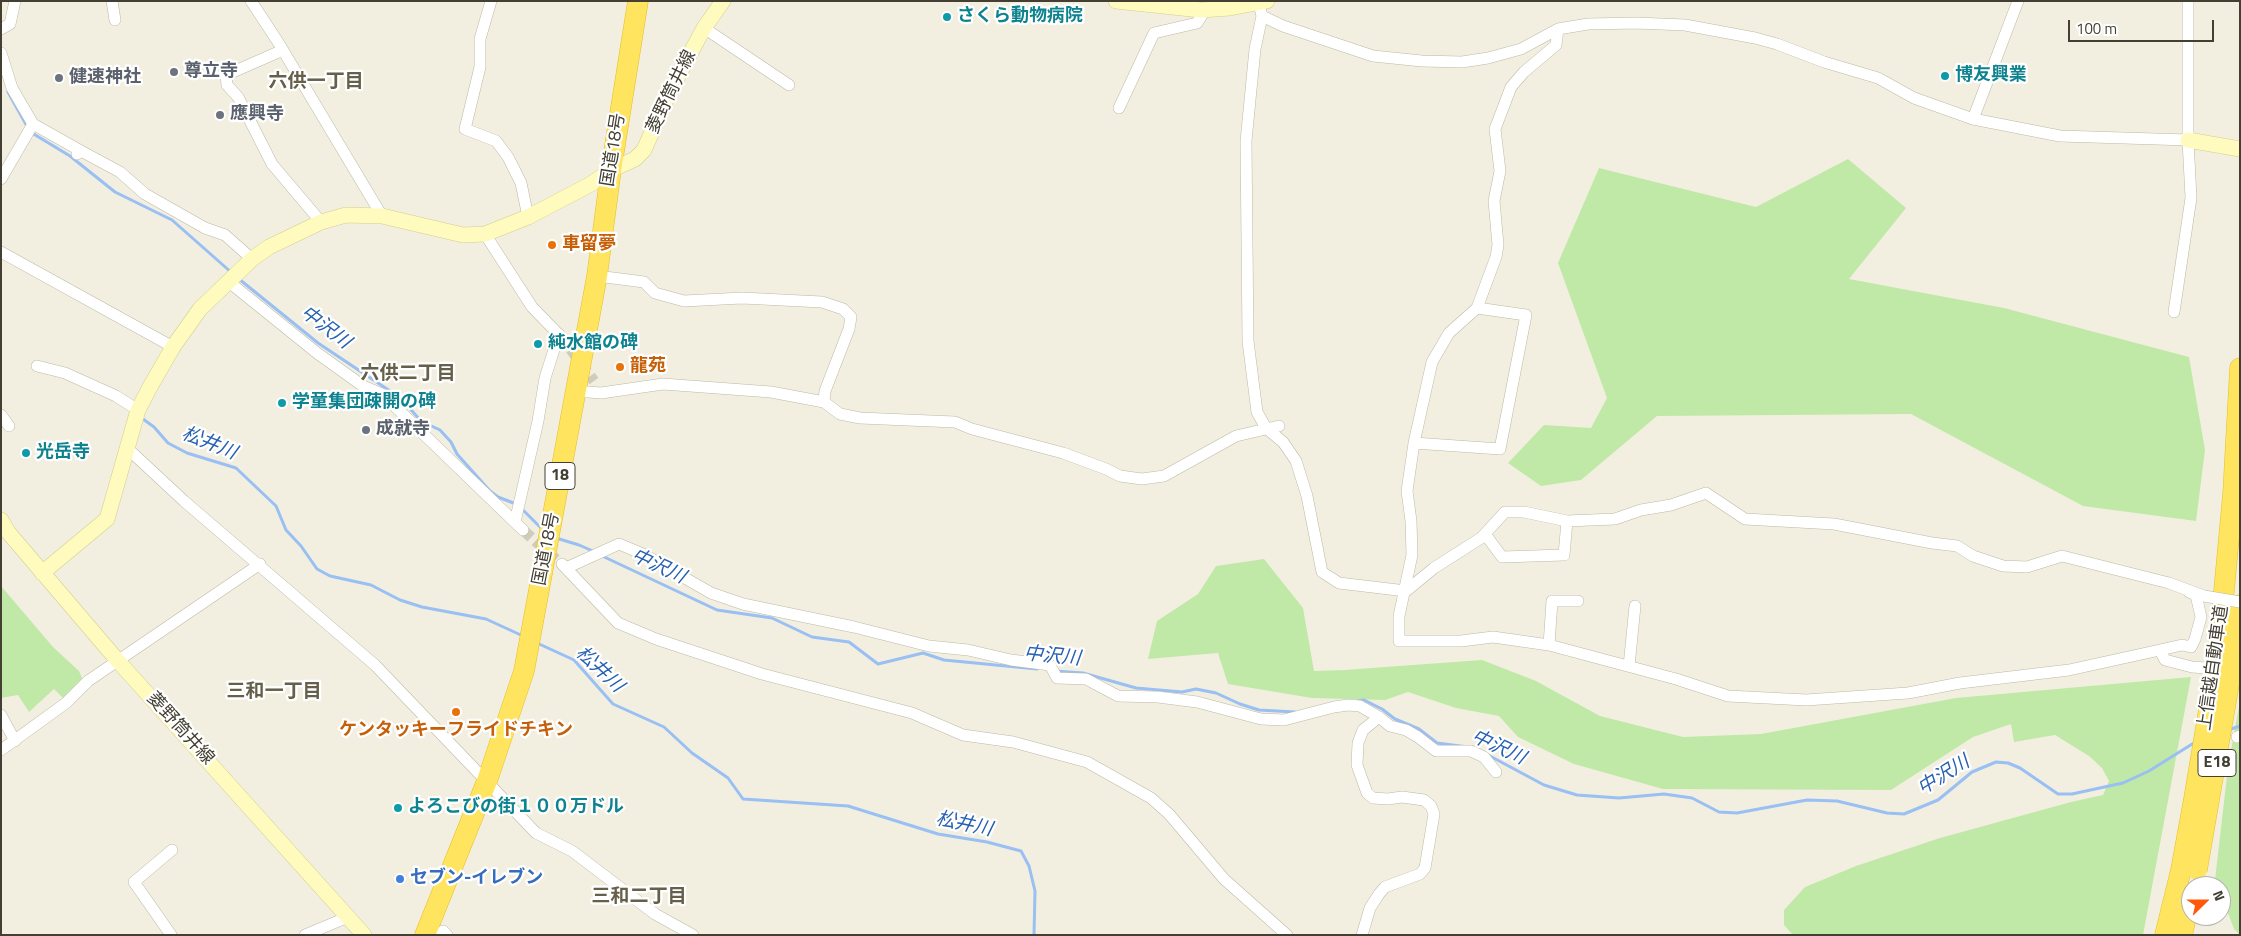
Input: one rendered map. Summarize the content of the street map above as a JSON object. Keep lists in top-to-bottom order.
{
  "streets": {
    "highway": [
      "国道18号",
      "18",
      "上信越自動車道",
      "E18"
    ],
    "main road": ["菱野筒井線"]
  },
  "crossings": [
    ["菱野筒井線", "国道18号"]
  ],
  "districts": [
    "六供一丁目",
    "六供二丁目",
    "三和一丁目",
    "三和二丁目"
  ],
  "water": ["中沢川", "松井川"],
  "places": [
    "さくら動物病院",
    "尊立寺",
    "博友興業",
    "健速神社",
    "應興寺",
    "車留夢",
    "純水館の碑",
    "龍苑",
    "学童集団疎開の碑",
    "成就寺",
    "光岳寺",
    "ケンタッキーフライドチキン",
    "よろこびの街１００万ドル",
    "セブン-イレブン"
  ],
  "scale_bar": "100 m",
  "north": "right"
}
